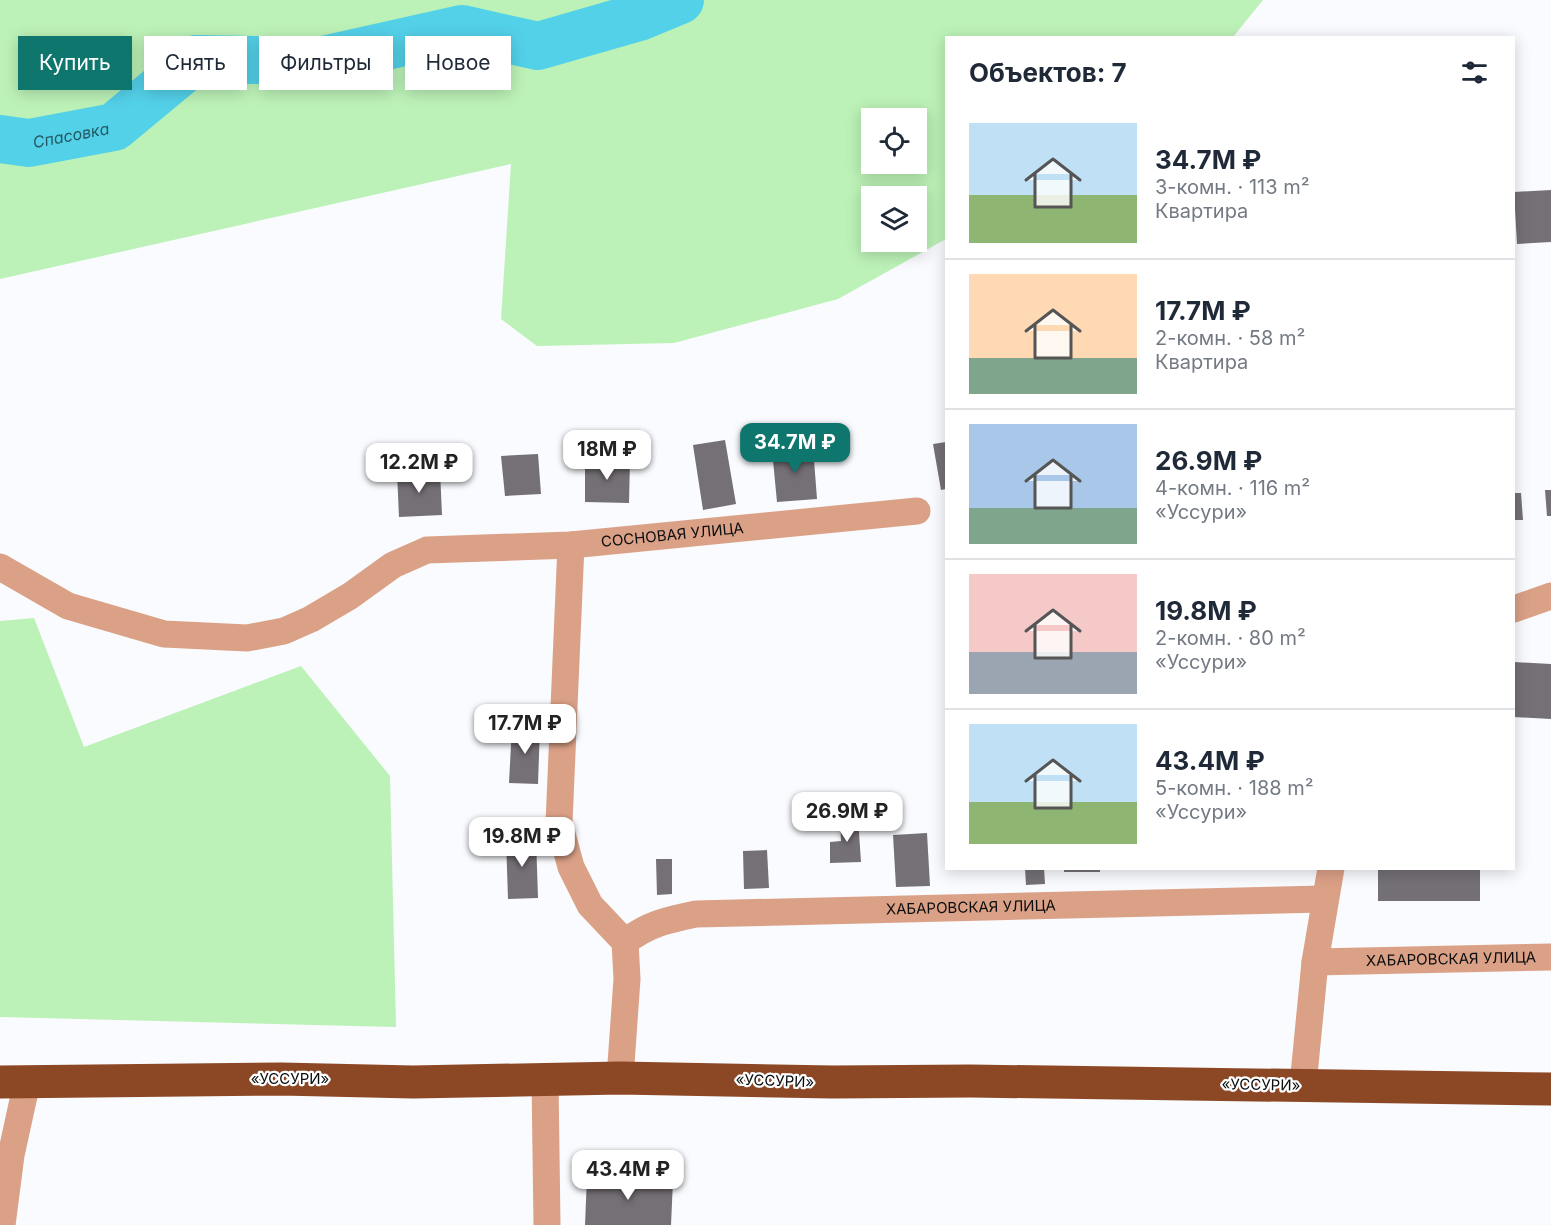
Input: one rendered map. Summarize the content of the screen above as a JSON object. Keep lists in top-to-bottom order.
{
  "streets": {
    "highway": ["«УССУРИ»"],
    "street": ["СОСНОВАЯ УЛИЦА", "ХАБАРОВСКАЯ УЛИЦА"]
  },
  "water": ["Спасовка"],
  "page": {
    "chip": [
      "Купить",
      "Снять",
      "Фильтры",
      "Новое"
    ],
    "heading": "Объектов: 7",
    "list": [
      {
        "name": "34.7M ₽",
        "note": "3-комн. · 113 m² · Квартира"
      },
      {
        "name": "17.7M ₽",
        "note": "2-комн. · 58 m² · Квартира"
      },
      {
        "name": "26.9M ₽",
        "note": "4-комн. · 116 m² · «Уссури»"
      },
      {
        "name": "19.8M ₽",
        "note": "2-комн. · 80 m² · «Уссури»"
      },
      {
        "name": "43.4M ₽",
        "note": "5-комн. · 188 m² · «Уссури»"
      }
    ],
    "price": [
      "34.7M ₽",
      "18M ₽",
      "12.2M ₽",
      "17.7M ₽",
      "26.9M ₽",
      "19.8M ₽",
      "43.4M ₽"
    ]
  }
}
